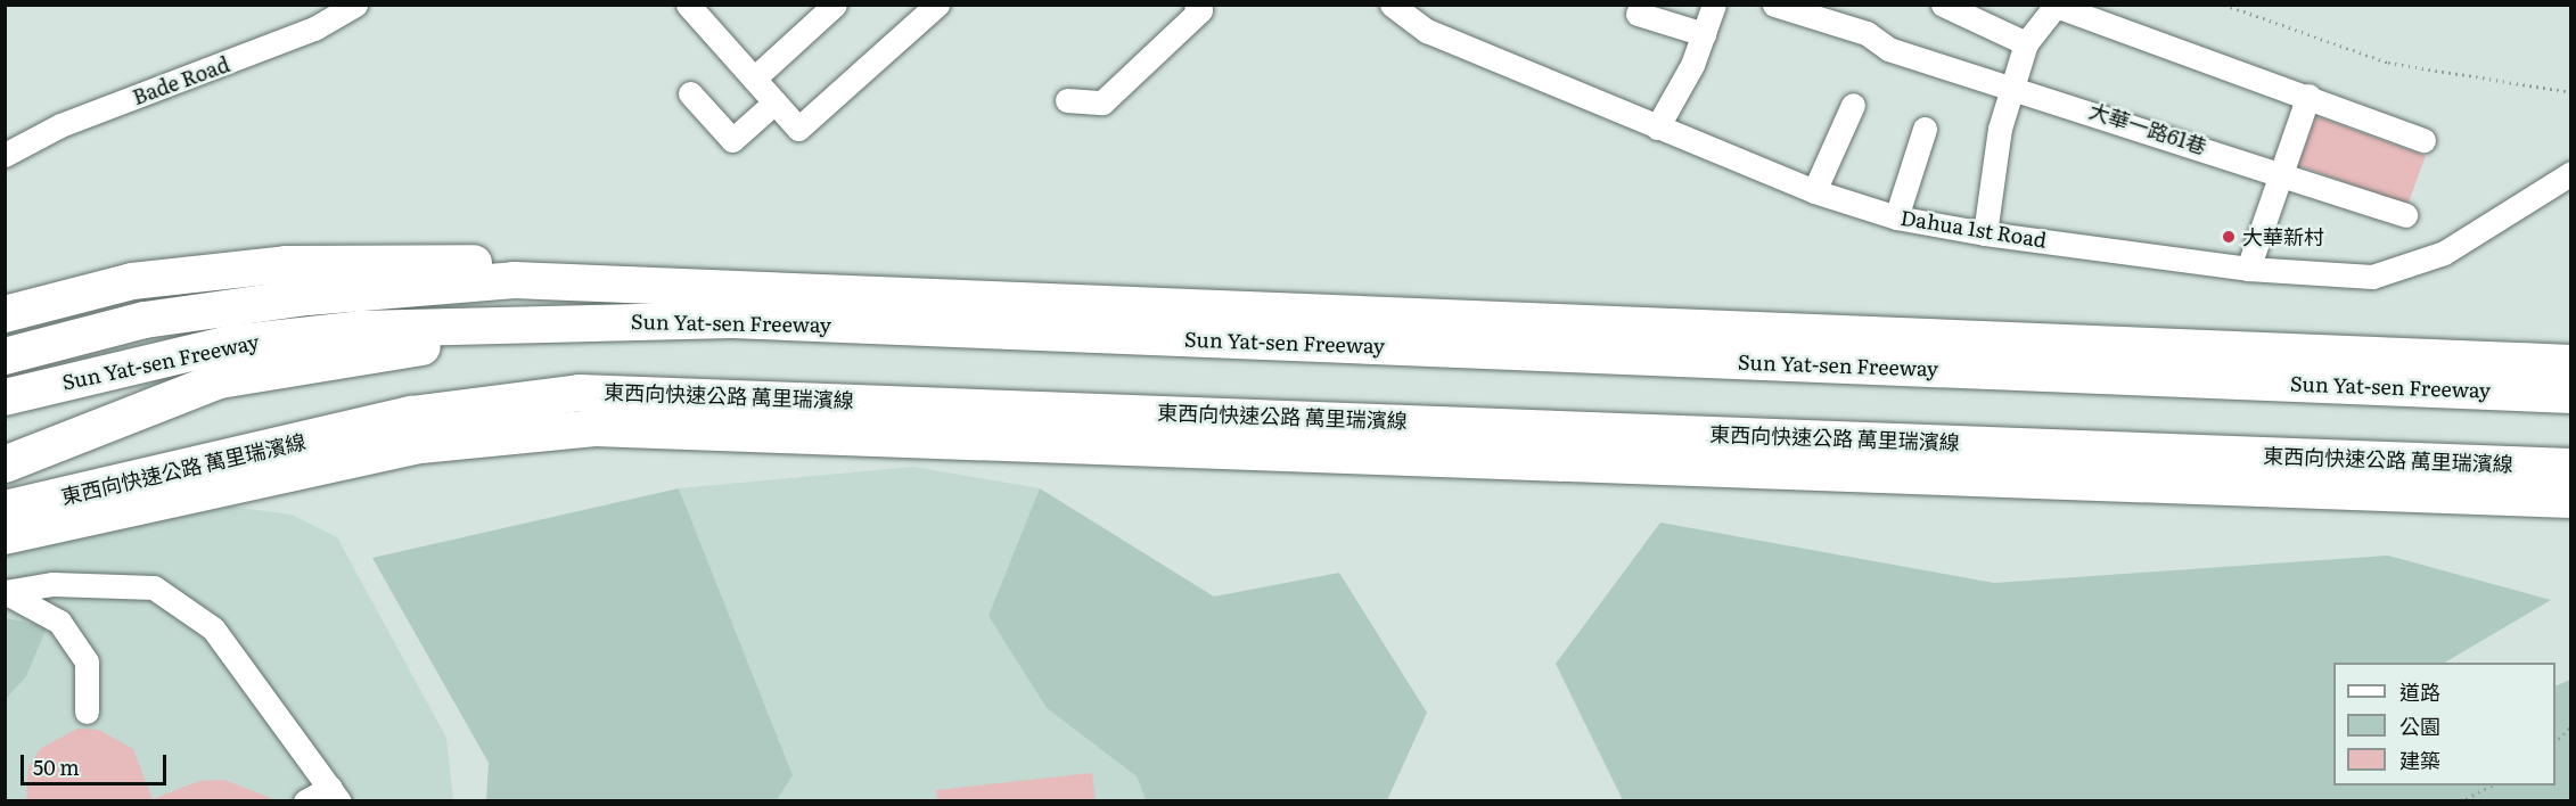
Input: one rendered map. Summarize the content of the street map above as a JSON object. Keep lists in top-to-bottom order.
{
  "streets": {
    "highway": ["Sun Yat-sen Freeway", "東西向快速公路 萬里瑞濱線"],
    "street": ["Bade Road", "大華一路61巷", "Dahua 1st Road"]
  },
  "places": ["大華新村"],
  "legend": ["道路", "公園", "建築"],
  "scale_bar": "50 m"
}
